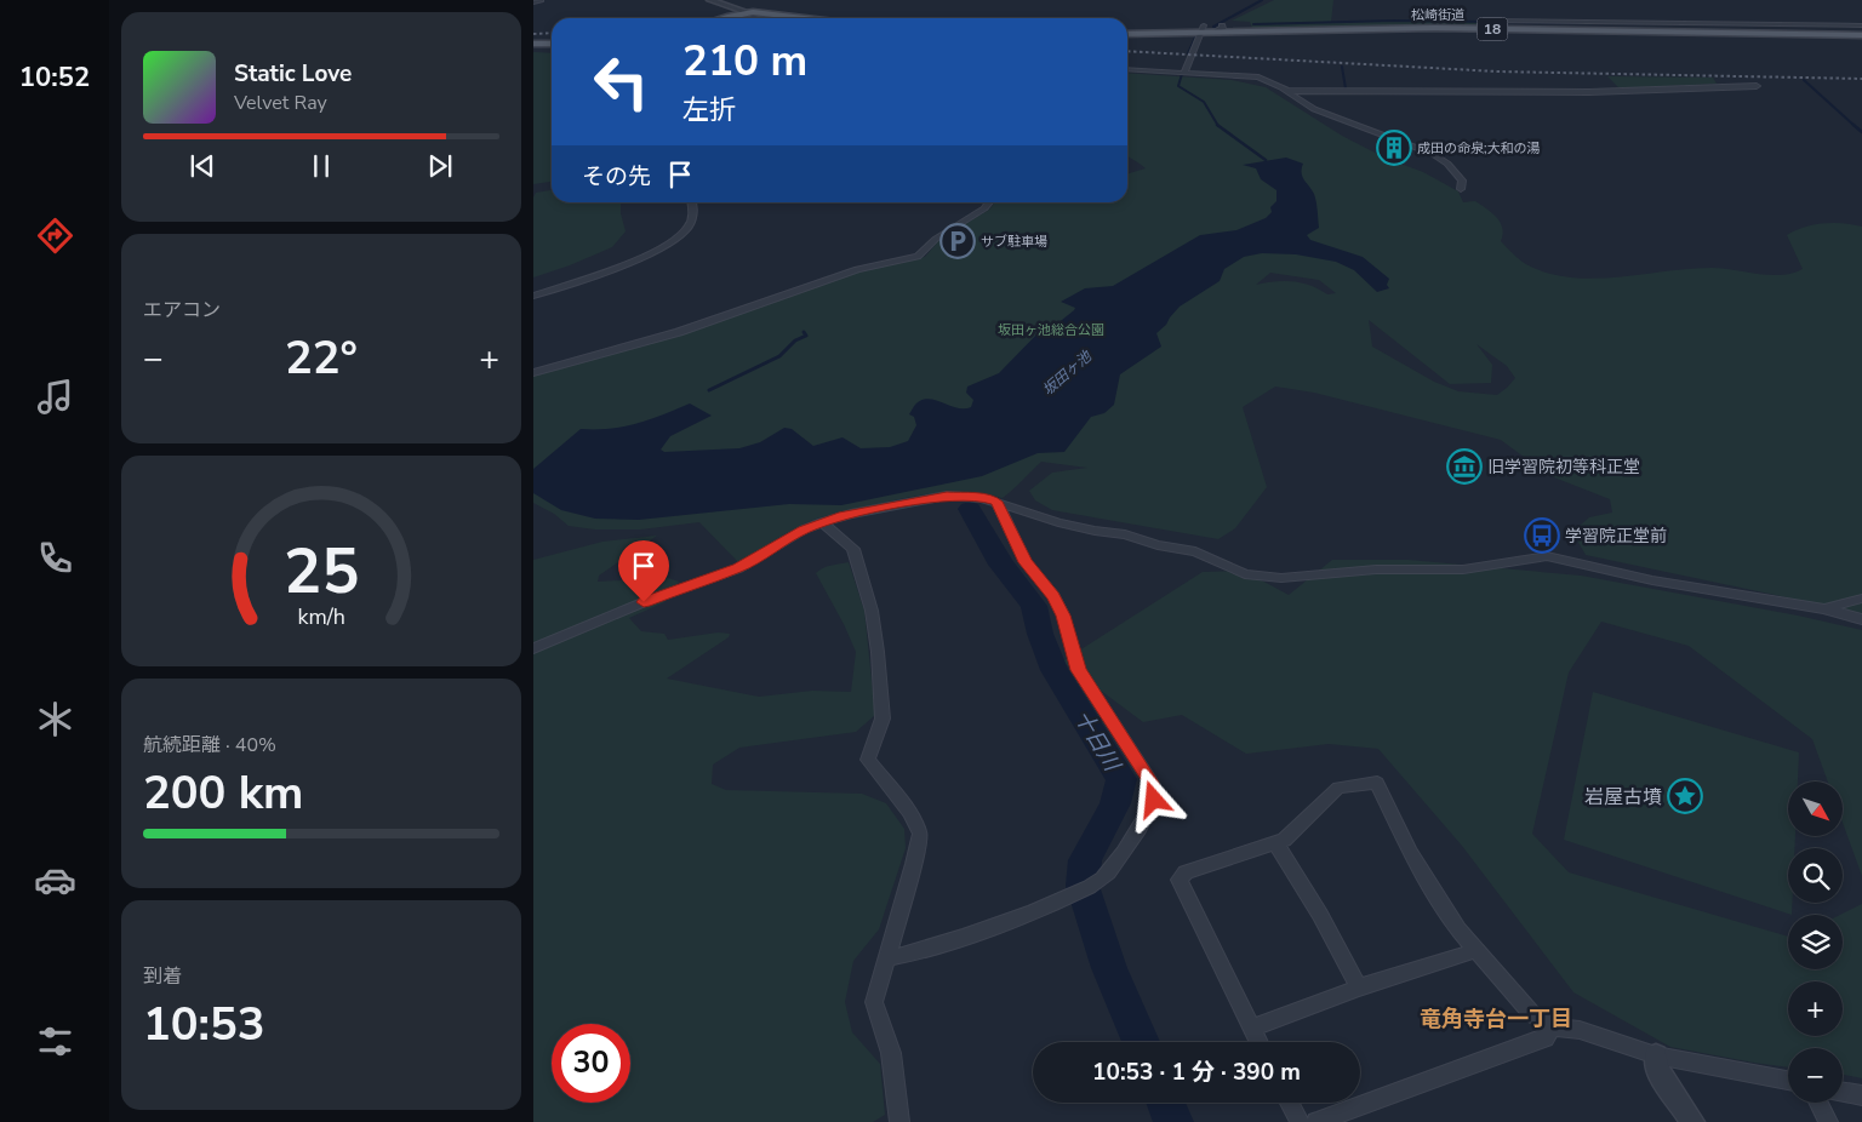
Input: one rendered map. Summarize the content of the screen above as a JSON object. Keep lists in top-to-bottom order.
{
  "streets": {
    "main road": ["松崎街道", "18"]
  },
  "districts": ["竜角寺台一丁目"],
  "water": ["坂田ヶ池", "十日川"],
  "parks": ["坂田ヶ池総合公園"],
  "places": {
    "building": ["成田の命泉;大和の湯"],
    "parking": ["サブ駐車場"],
    "museum": ["旧学習院初等科正堂"],
    "bus stop": ["学習院正堂前"],
    "place": ["岩屋古墳"]
  },
  "north": "bottom right",
  "page": {
    "tabs": "10:52",
    "turn": ["210 m", "左折"],
    "song": ["Static Love", "Velvet Ray"],
    "then": "その先",
    "tile": [
      "エアコン",
      ["航続距離 · 40%", "200 km"],
      ["到着", "10:53"]
    ],
    "heat": ["−", "22°", "+"],
    "map_buttons": ["+", "−"],
    "limit": "30",
    "trip": "10:53 · 1 分 · 390 m",
    "gauge": ["25", "km/h"]
  }
}
